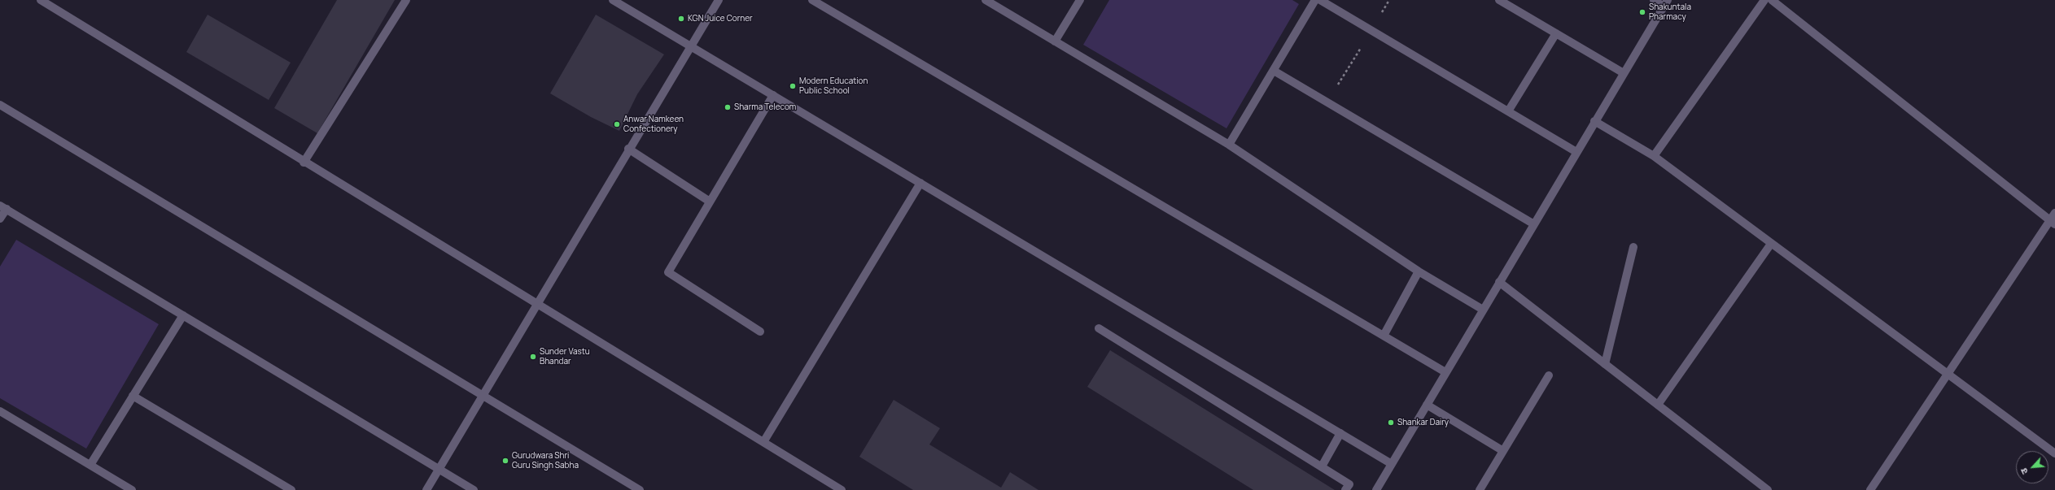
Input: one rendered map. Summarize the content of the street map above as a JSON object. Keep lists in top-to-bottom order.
{
  "places": [
    "Shakuntala Pharmacy",
    "KGN Juice Corner",
    "Modern Education Public School",
    "Sharma Telecom",
    "Anwar Namkeen Confectionery",
    "Sunder Vastu Bhandar",
    "Shankar Dairy",
    "Gurudwara Shri Guru Singh Sabha"
  ],
  "north": "bottom left"
}
